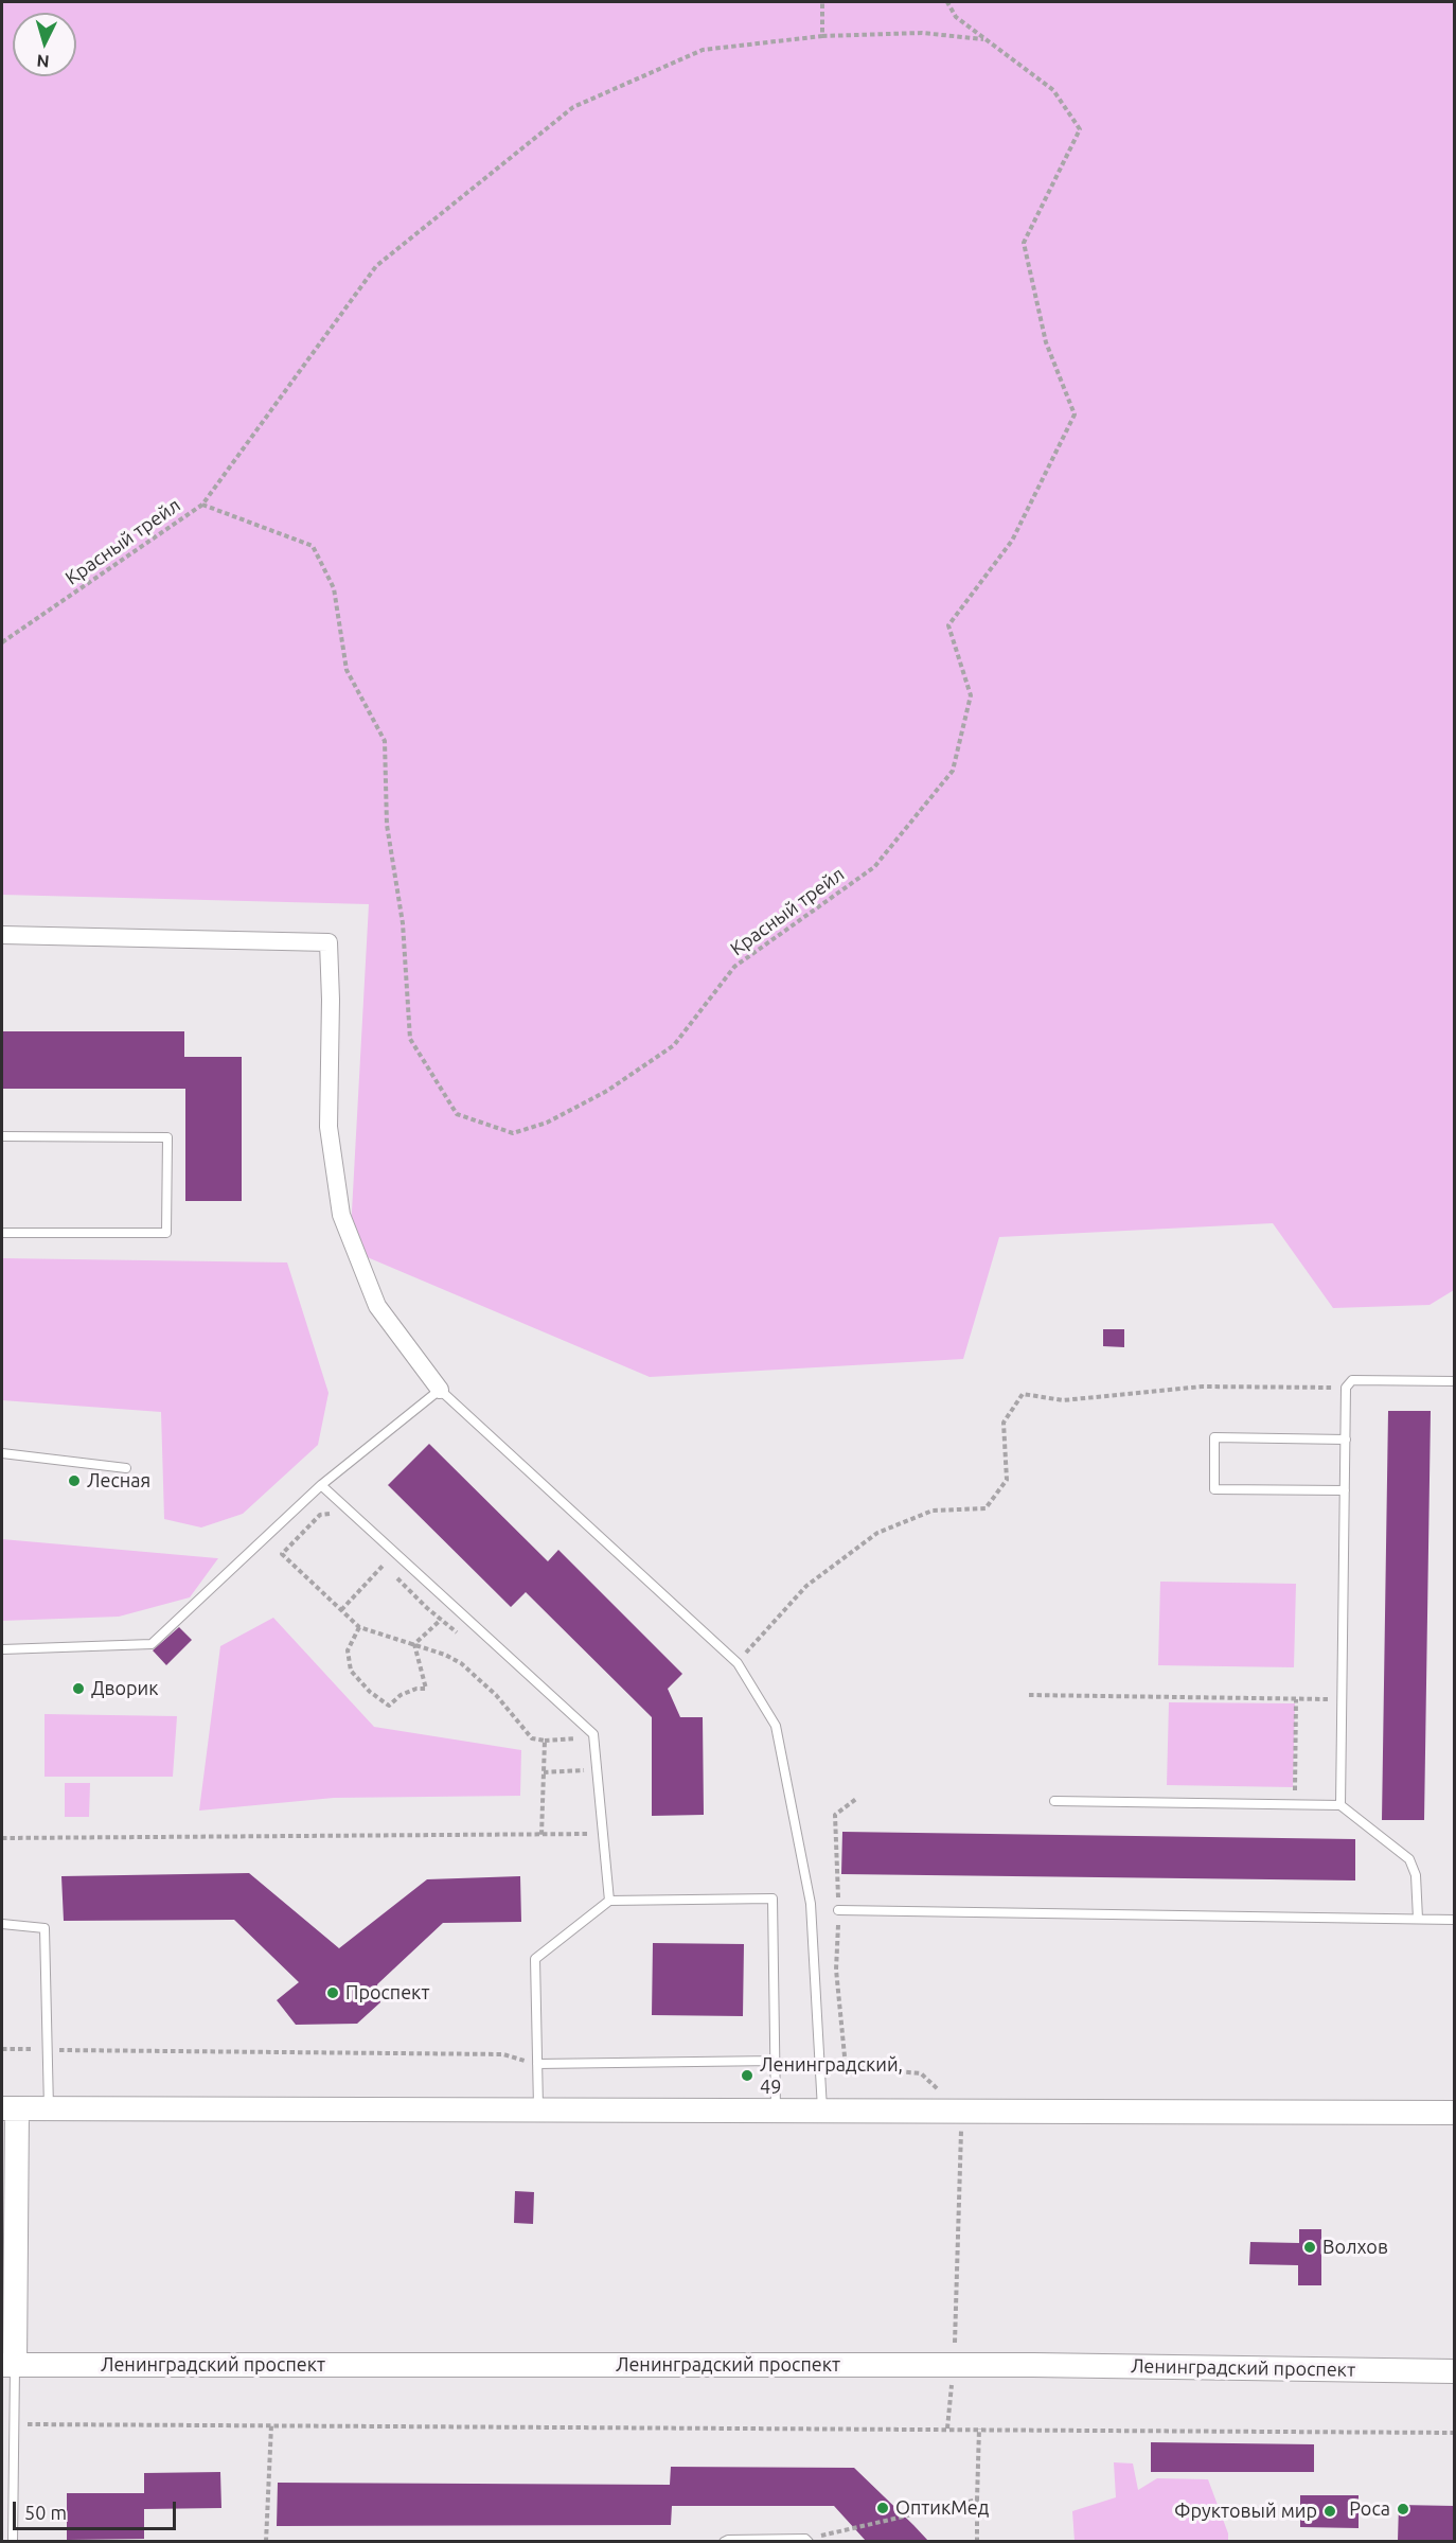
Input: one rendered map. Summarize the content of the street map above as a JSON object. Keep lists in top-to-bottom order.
{
  "streets": {
    "main road": ["Ленинградский проспект"],
    "path": ["Красный трейл"]
  },
  "places": [
    "Лесная",
    "Дворик",
    "Проспект",
    "Ленинградский, 49",
    "Волхов",
    "ОптикМед",
    "Роса",
    "Фруктовый мир"
  ],
  "scale_bar": "50 m",
  "north": "bottom"
}
